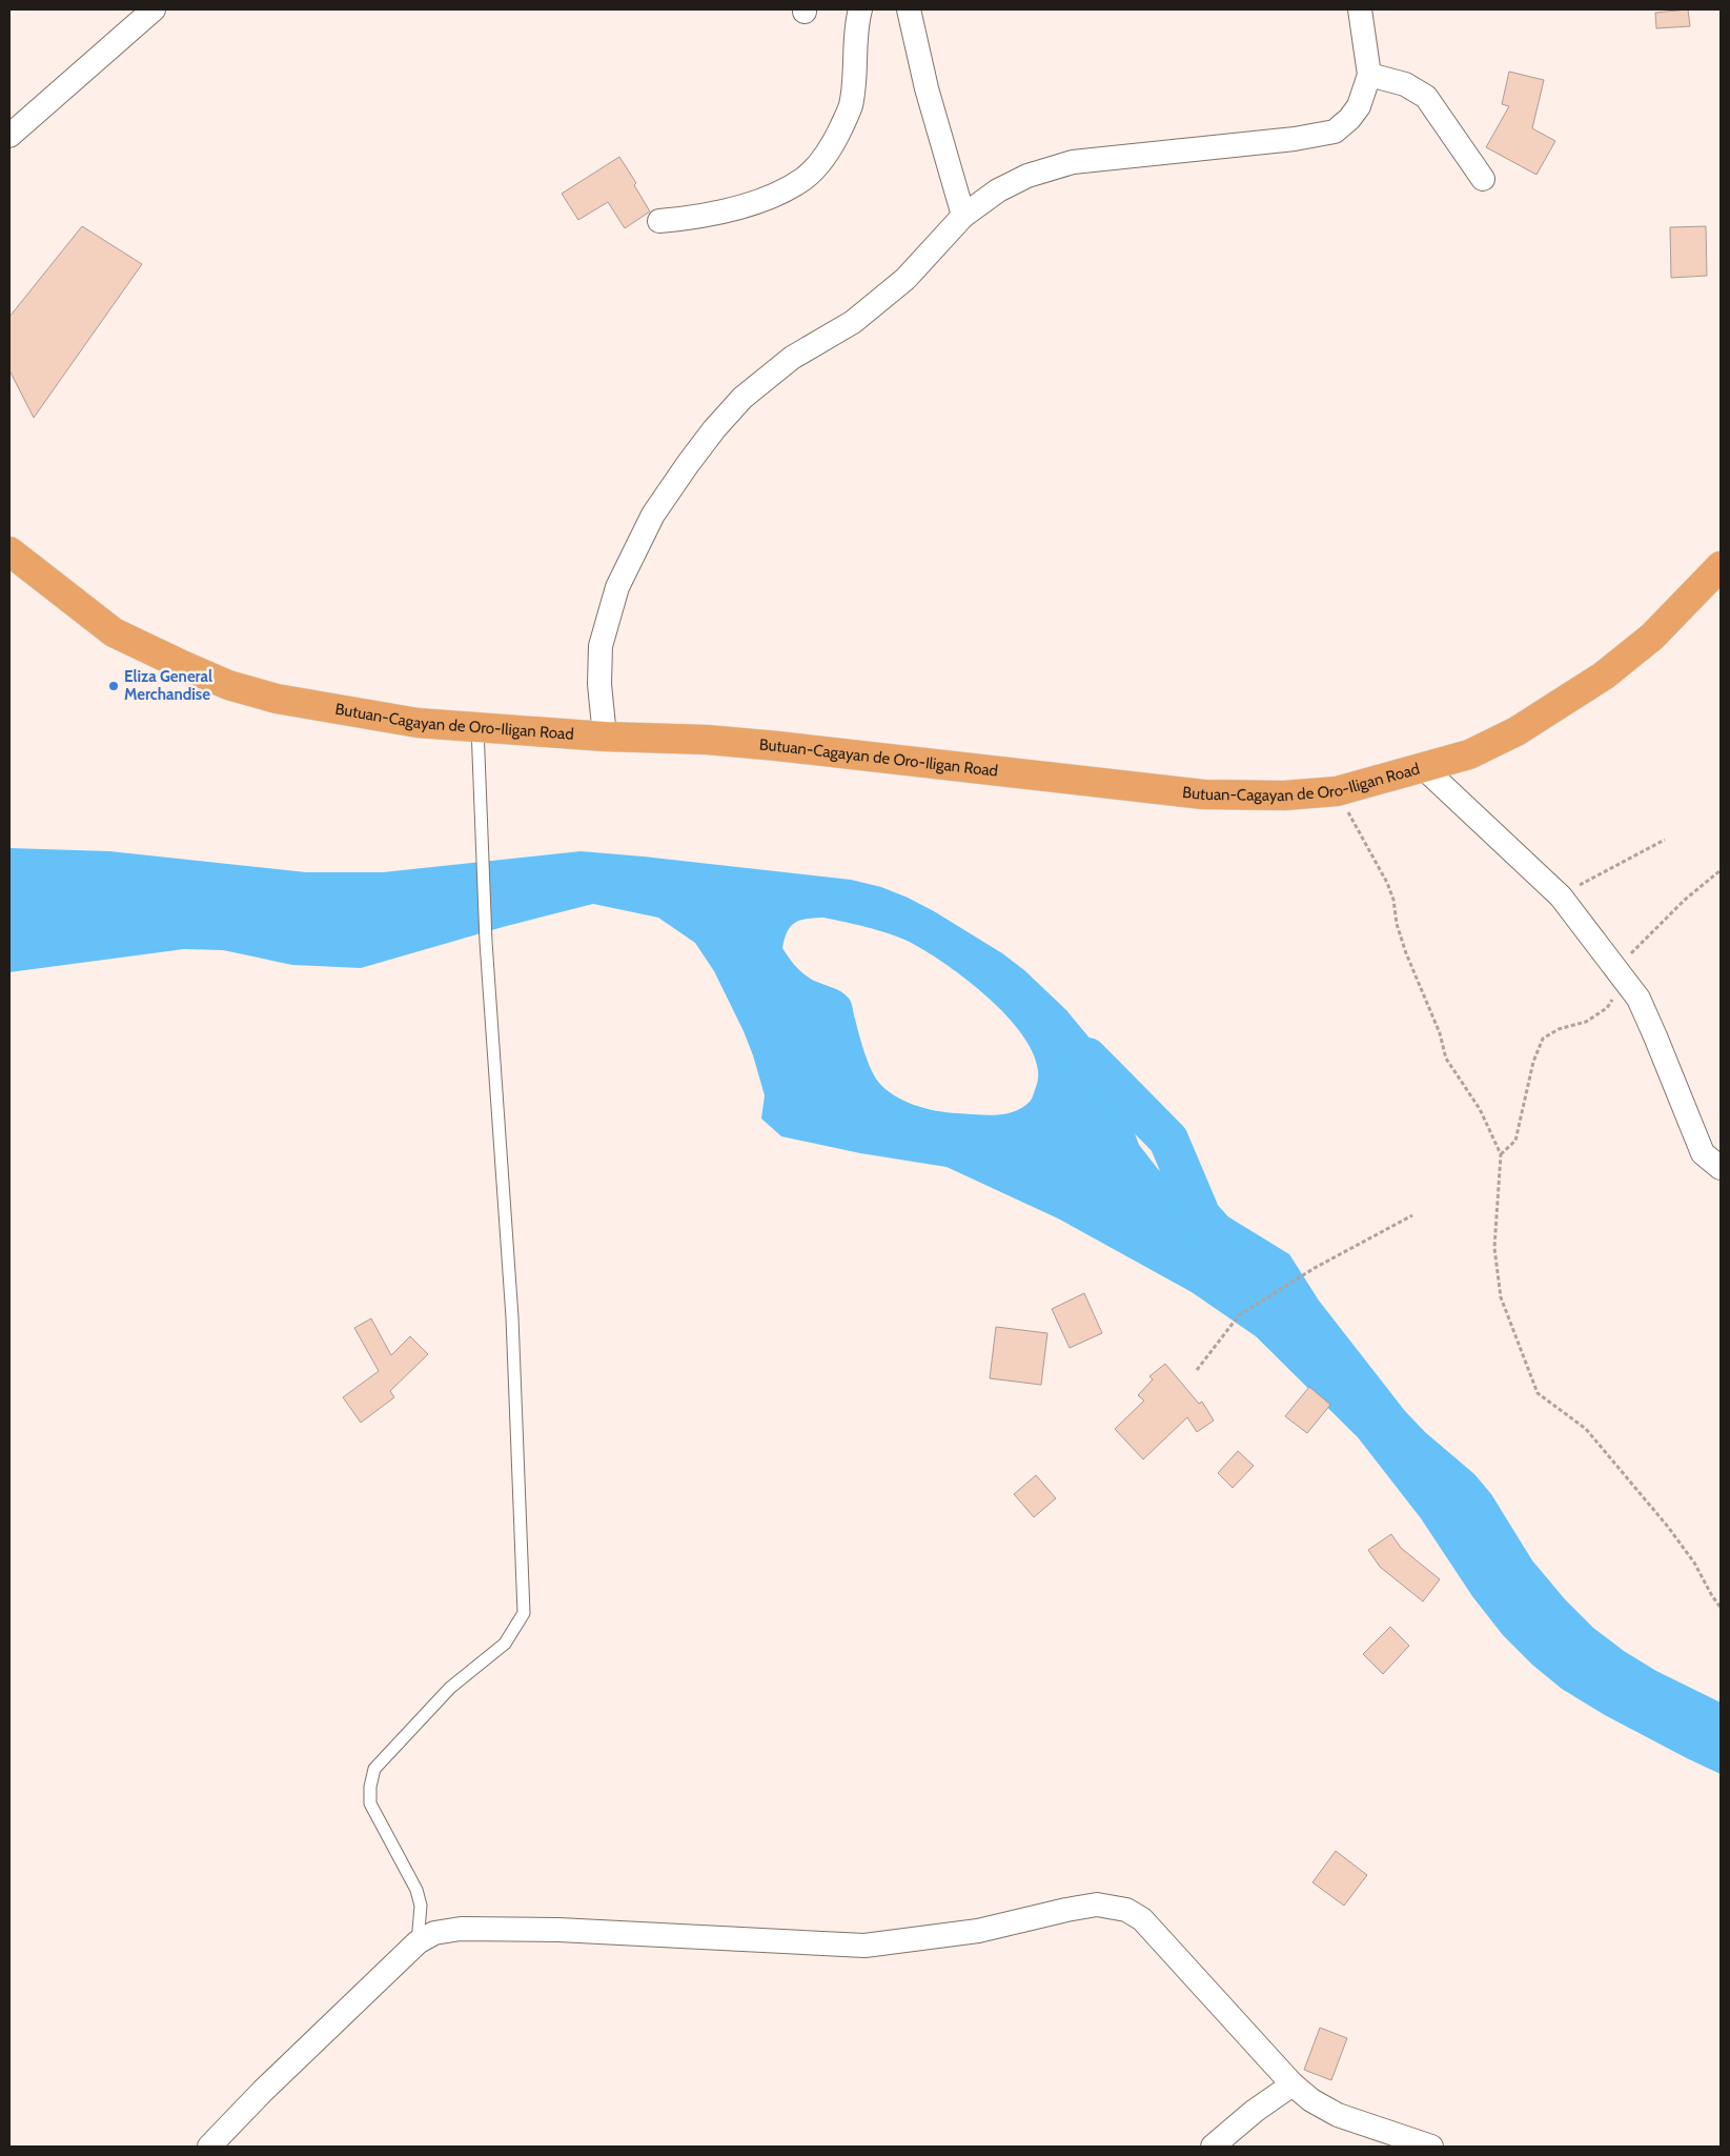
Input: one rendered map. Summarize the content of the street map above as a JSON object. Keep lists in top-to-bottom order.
{
  "streets": {
    "highway": ["Butuan-Cagayan de Oro-Iligan Road"]
  },
  "places": ["Eliza General Merchandise"]
}
